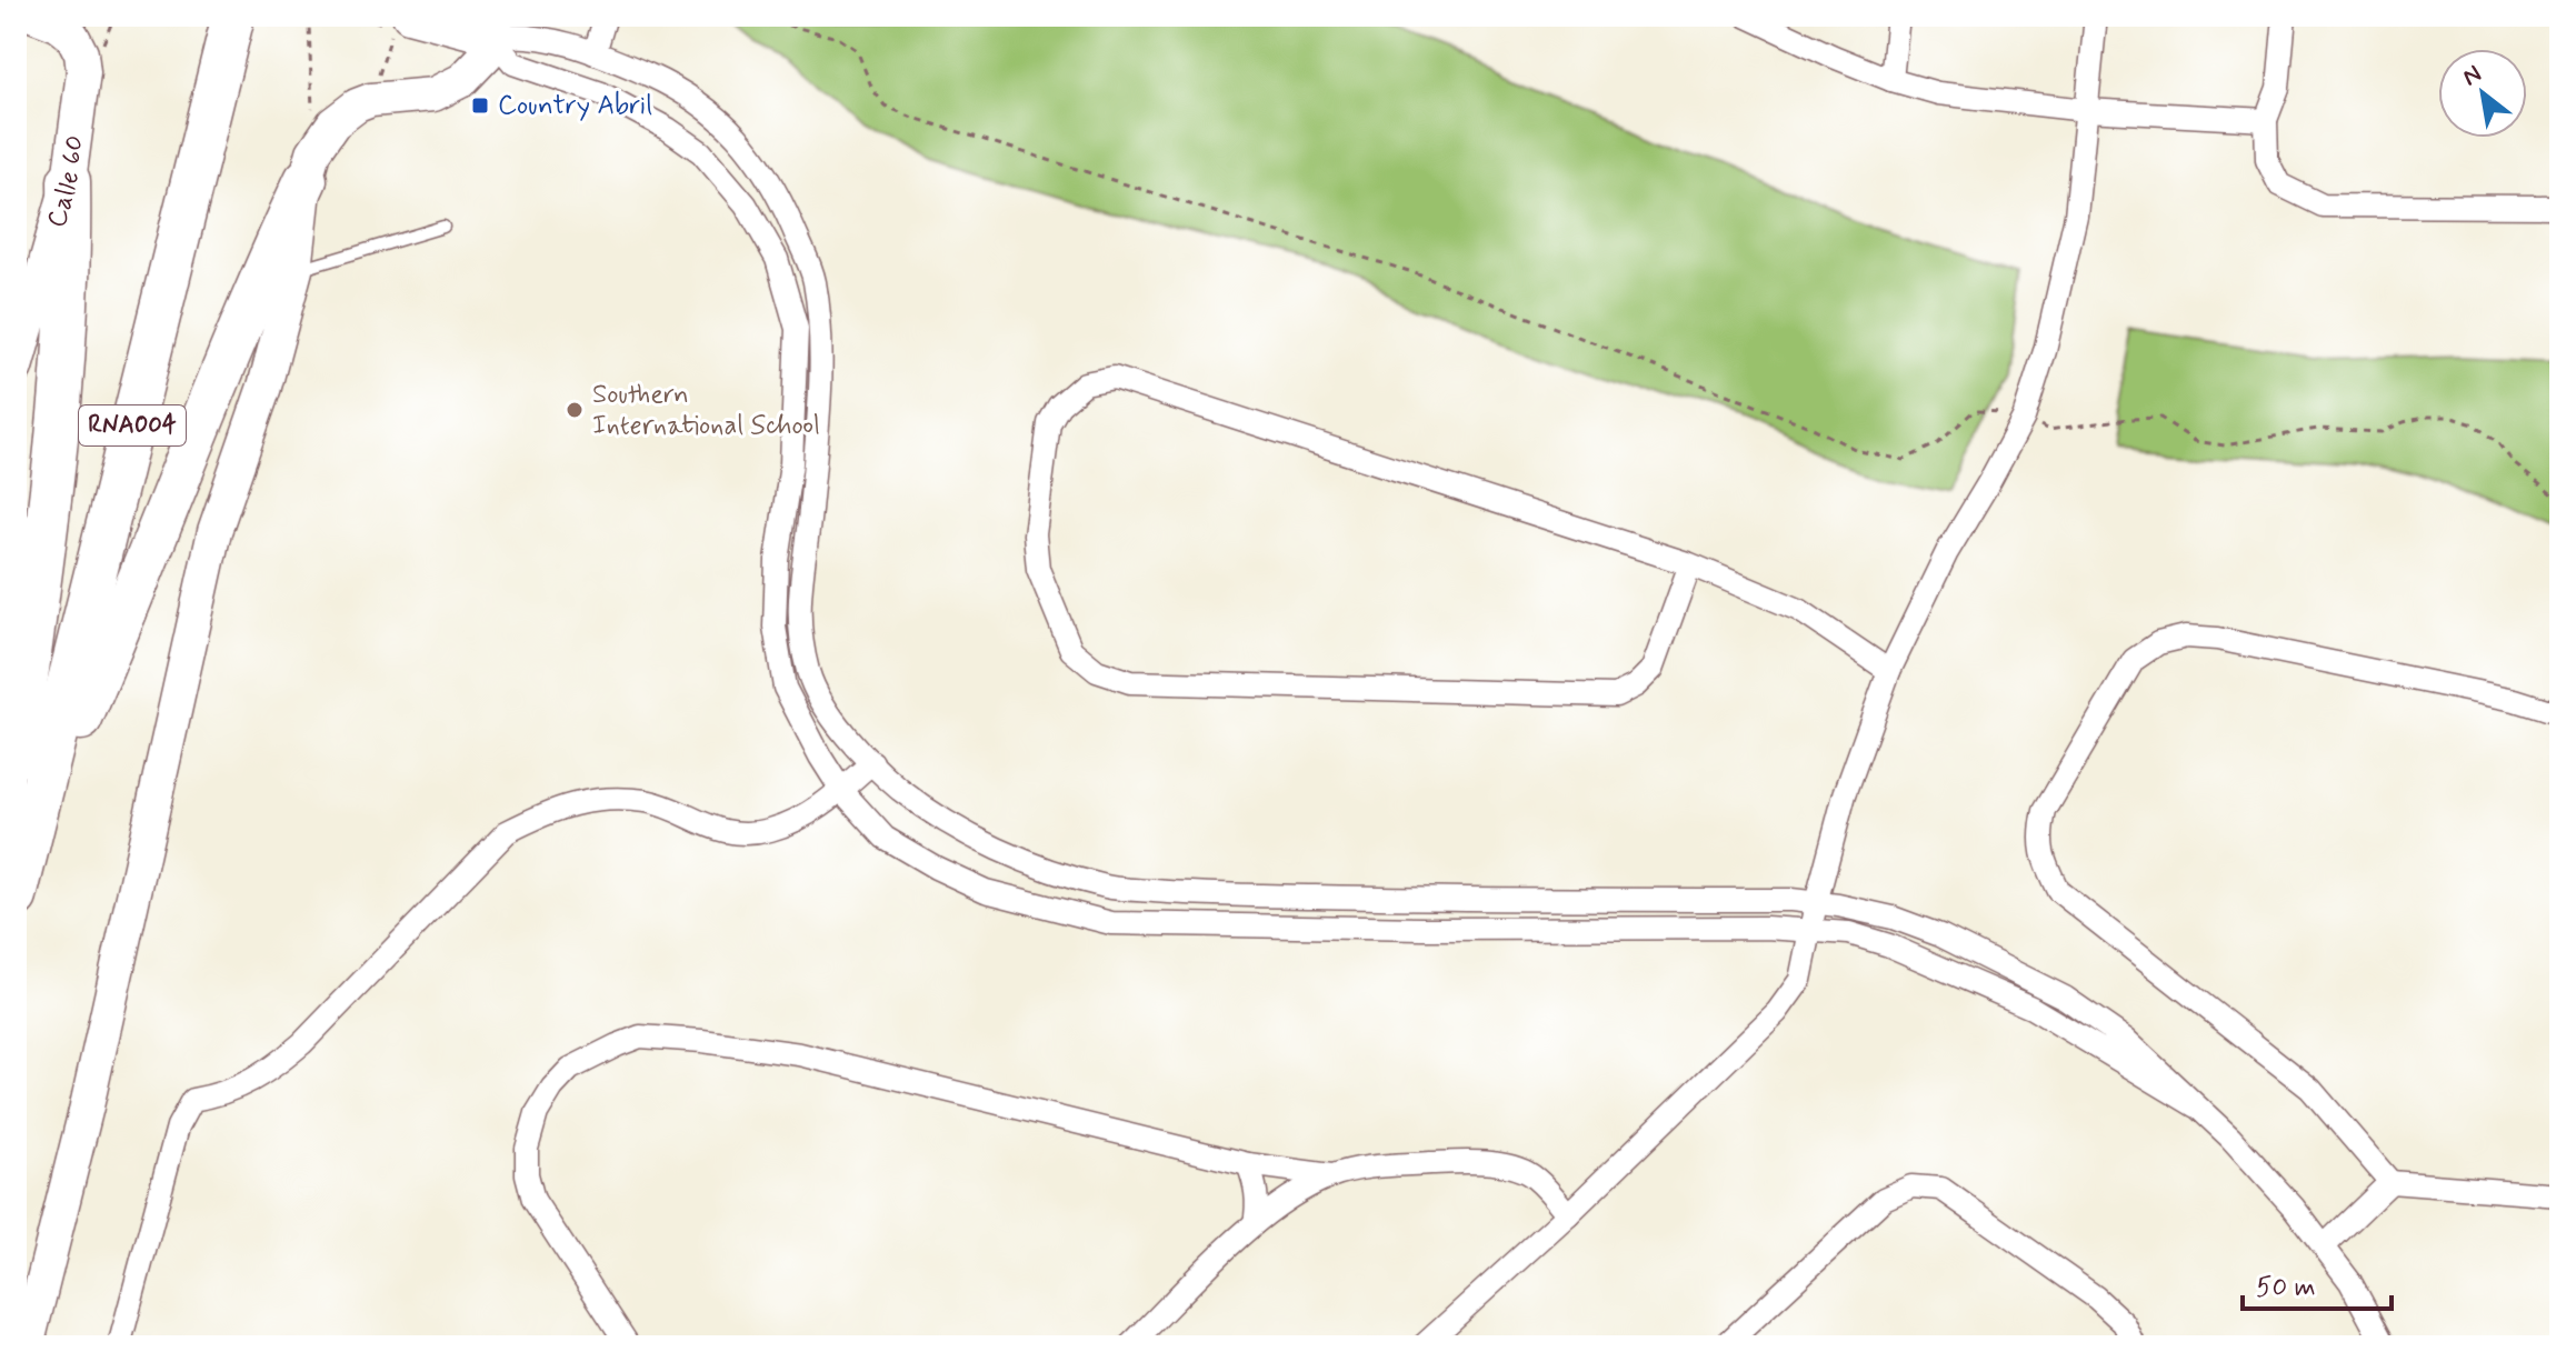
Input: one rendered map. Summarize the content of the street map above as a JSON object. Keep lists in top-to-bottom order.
{
  "streets": {
    "highway": ["RNA004"],
    "street": ["Calle 60"]
  },
  "places": {
    "transit": ["Country Abril"],
    "other": ["Southern International School"]
  },
  "scale_bar": "50 m",
  "north": "top left"
}
